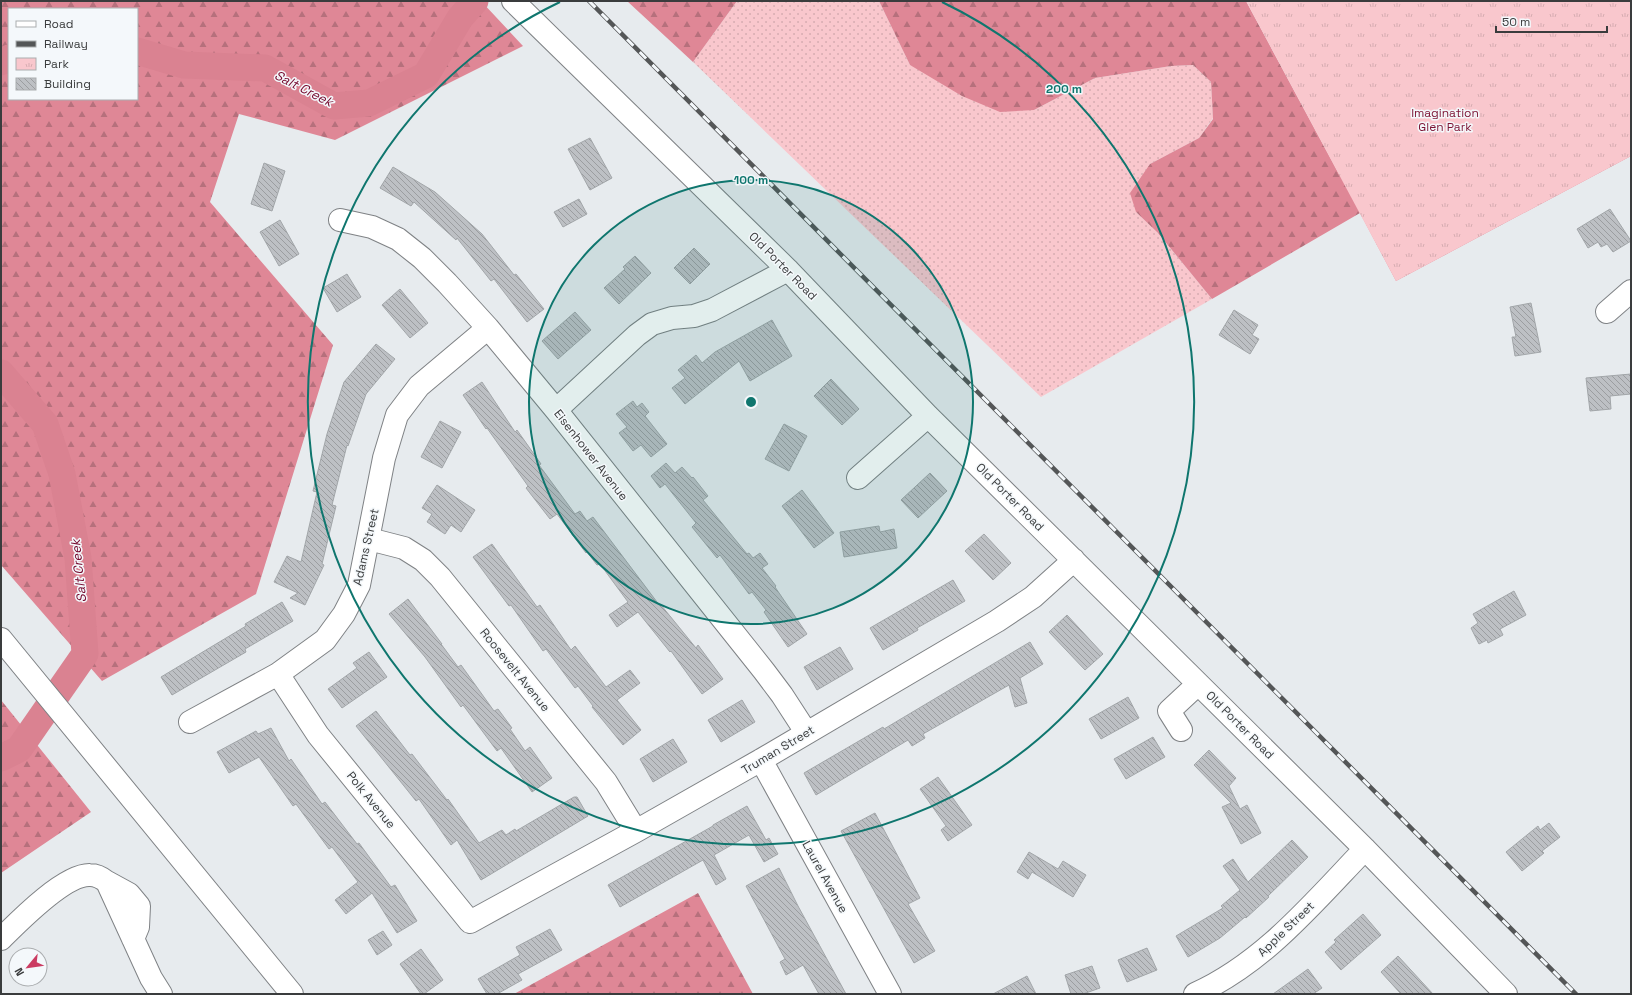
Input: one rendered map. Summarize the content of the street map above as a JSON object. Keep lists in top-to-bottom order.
{
  "streets": {
    "street": [
      "Old Porter Road",
      "Eisenhower Avenue",
      "Adams Street",
      "Roosevelt Avenue",
      "Truman Street",
      "Polk Avenue",
      "Laurel Avenue",
      "Apple Street"
    ]
  },
  "crossings": [
    ["Old Porter Road", "Truman Street"],
    ["Old Porter Road", "Apple Street"],
    ["Eisenhower Avenue", "Adams Street"],
    ["Eisenhower Avenue", "Truman Street"],
    ["Adams Street", "Roosevelt Avenue"],
    ["Adams Street", "Polk Avenue"],
    ["Roosevelt Avenue", "Truman Street"],
    ["Truman Street", "Polk Avenue"],
    ["Truman Street", "Laurel Avenue"]
  ],
  "water": ["Salt Creek"],
  "parks": ["Imagination Glen Park"],
  "legend": [
    "Road",
    "Railway",
    "Park",
    "Building"
  ],
  "scale_bar": "50 m",
  "north": "bottom left",
  "rings": ["200 m", "100 m"]
}
